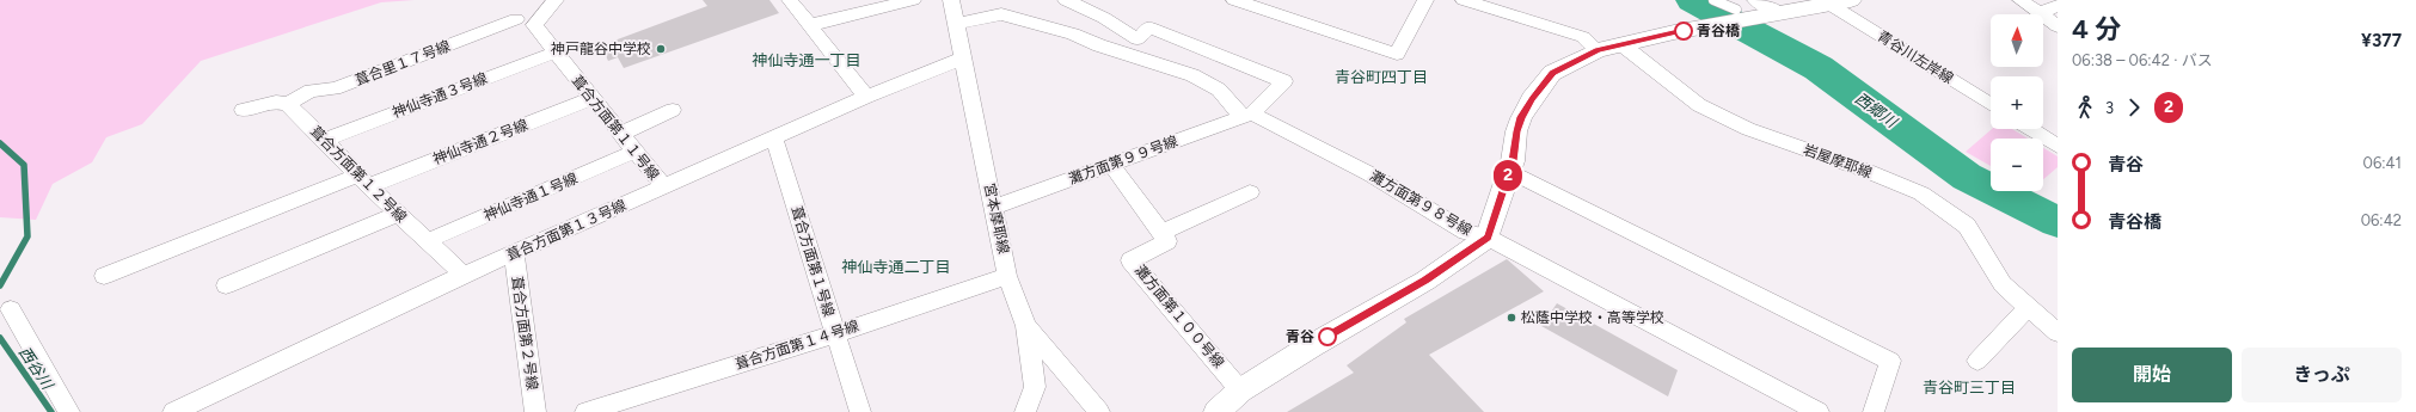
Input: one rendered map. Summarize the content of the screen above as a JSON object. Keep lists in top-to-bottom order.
{
  "streets": {
    "street": [
      "青谷川左岸線",
      "葺合里１７号線",
      "神仙寺通３号線",
      "葺合方面第１１号線",
      "神仙寺通２号線",
      "灘方面第９９号線",
      "岩屋摩耶線",
      "葺合方面第１２号線",
      "神仙寺通１号線",
      "灘方面第９８号線",
      "宮本摩耶線",
      "葺合方面第１３号線",
      "葺合方面第１号線",
      "灘方面第１００号線",
      "葺合方面第２号線",
      "葺合方面第１４号線"
    ]
  },
  "crossings": [
    ["葺合里１７号線", "葺合方面第１２号線"],
    ["神仙寺通３号線", "葺合方面第１１号線"],
    ["神仙寺通３号線", "葺合方面第１２号線"],
    ["葺合方面第１１号線", "神仙寺通２号線"],
    ["葺合方面第１１号線", "神仙寺通１号線"],
    ["葺合方面第１１号線", "葺合方面第１３号線"],
    ["神仙寺通２号線", "葺合方面第１２号線"],
    ["灘方面第９９号線", "灘方面第９８号線"],
    ["灘方面第９９号線", "宮本摩耶線"],
    ["葺合方面第１２号線", "神仙寺通１号線"],
    ["葺合方面第１２号線", "葺合方面第１３号線"],
    ["灘方面第９８号線", "宮本摩耶線"],
    ["宮本摩耶線", "葺合方面第１３号線"],
    ["宮本摩耶線", "葺合方面第１４号線"],
    ["葺合方面第１３号線", "葺合方面第１号線"],
    ["葺合方面第１３号線", "葺合方面第２号線"],
    ["葺合方面第１号線", "葺合方面第１４号線"]
  ],
  "districts": [
    "神仙寺通一丁目",
    "青谷町四丁目",
    "神仙寺通二丁目",
    "青谷町三丁目"
  ],
  "water": ["西郷川", "西谷川"],
  "places": [
    "青谷橋",
    "神戸龍谷中学校",
    "松蔭中学校・高等学校",
    "青谷"
  ],
  "lines": ["bus line 2"],
  "north": "top",
  "page": {
    "on_map": "2",
    "heading": ["4 分", "06:38 – 06:42 · バス", "¥377"],
    "map_buttons": ["+", "−"],
    "legs": ["3", "2"],
    "list": [
      {
        "name": "青谷",
        "value": "06:41"
      },
      {
        "name": "青谷橋",
        "value": "06:42"
      }
    ],
    "buttons": ["開始", "きっぷ"]
  }
}
